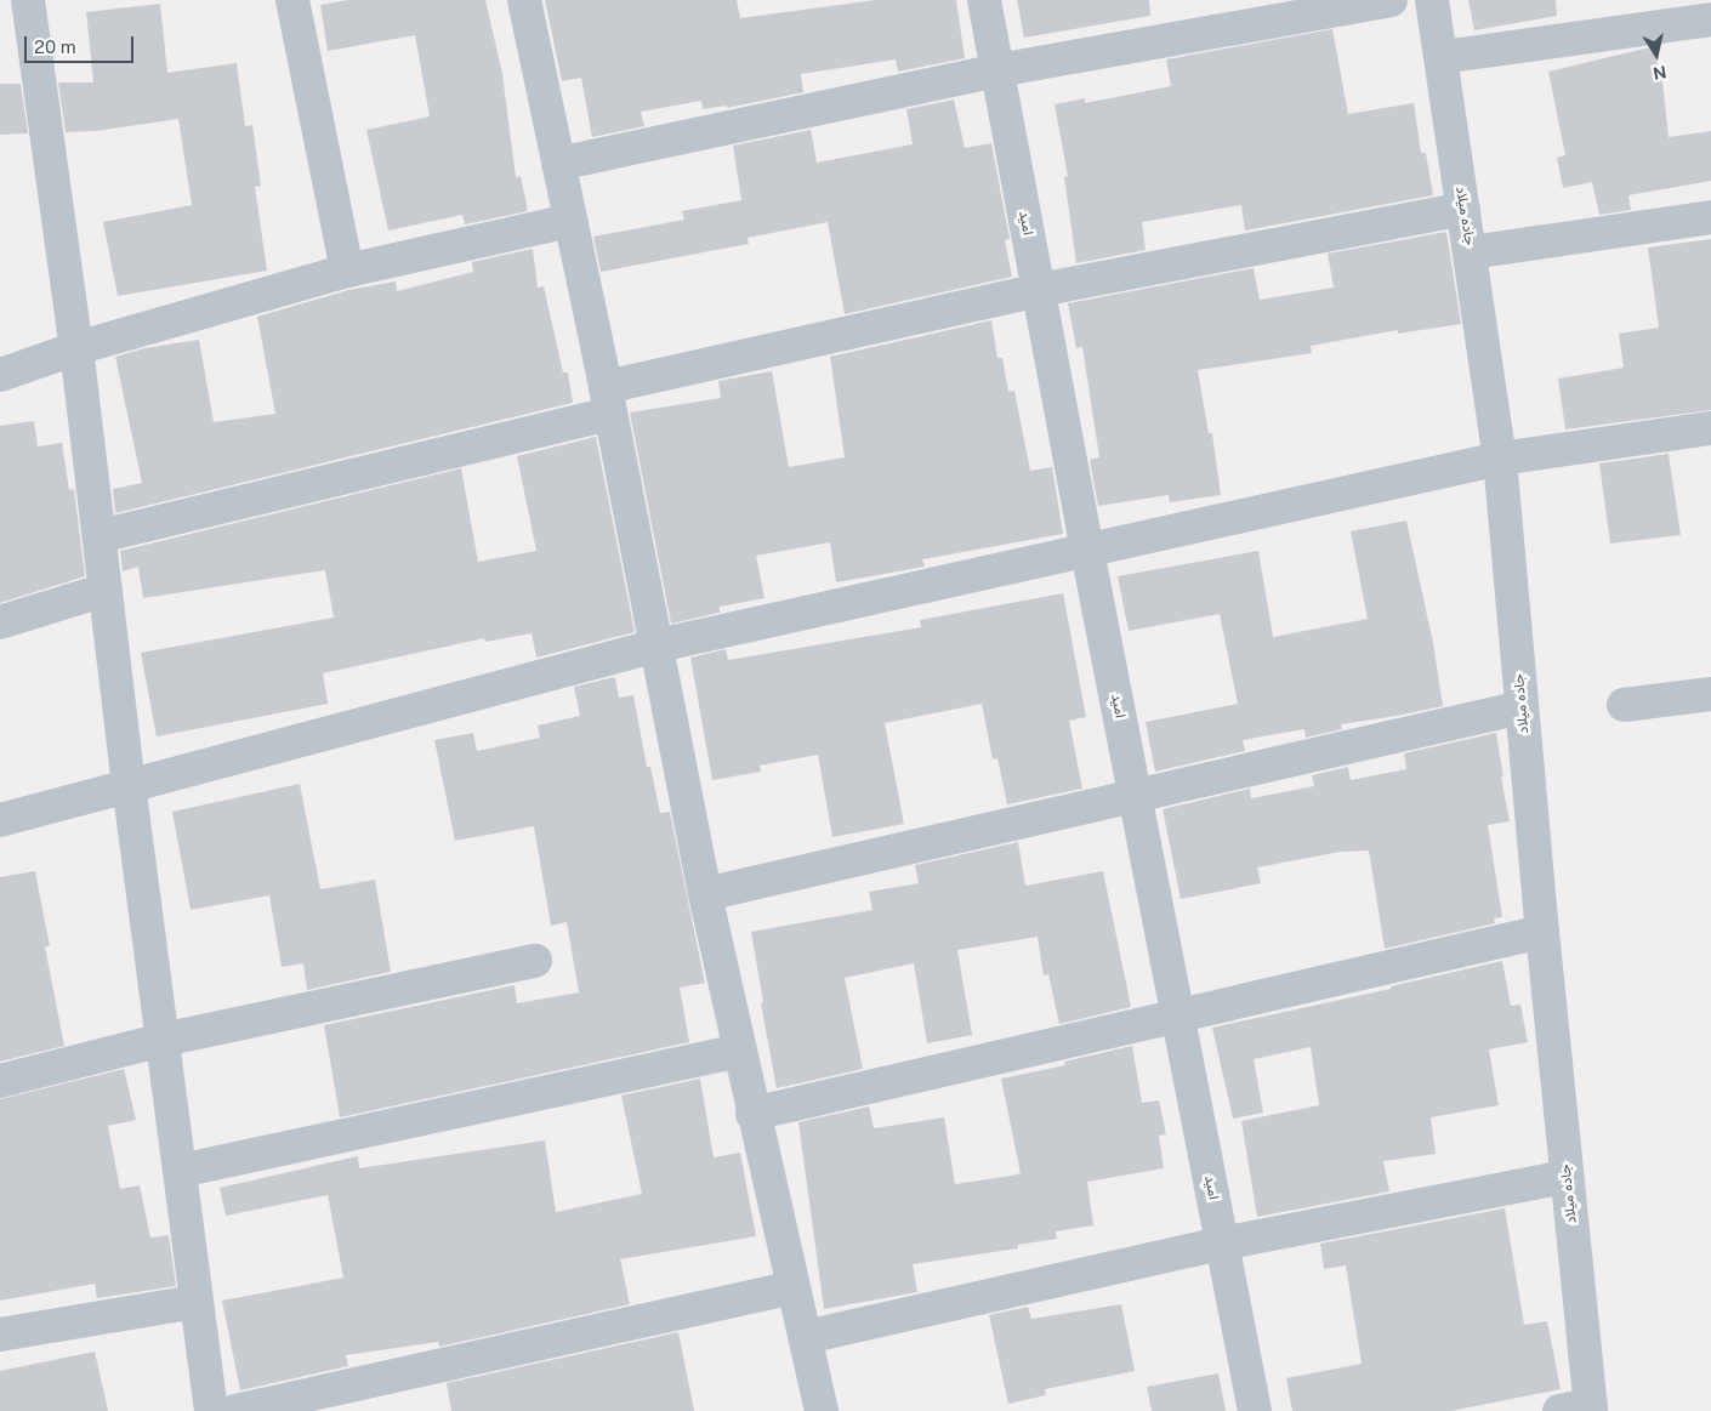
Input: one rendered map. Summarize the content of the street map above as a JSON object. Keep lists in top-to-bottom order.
{
  "streets": {
    "street": ["جاده میلاد", "امید"]
  },
  "scale_bar": "20 m",
  "north": "bottom"
}
